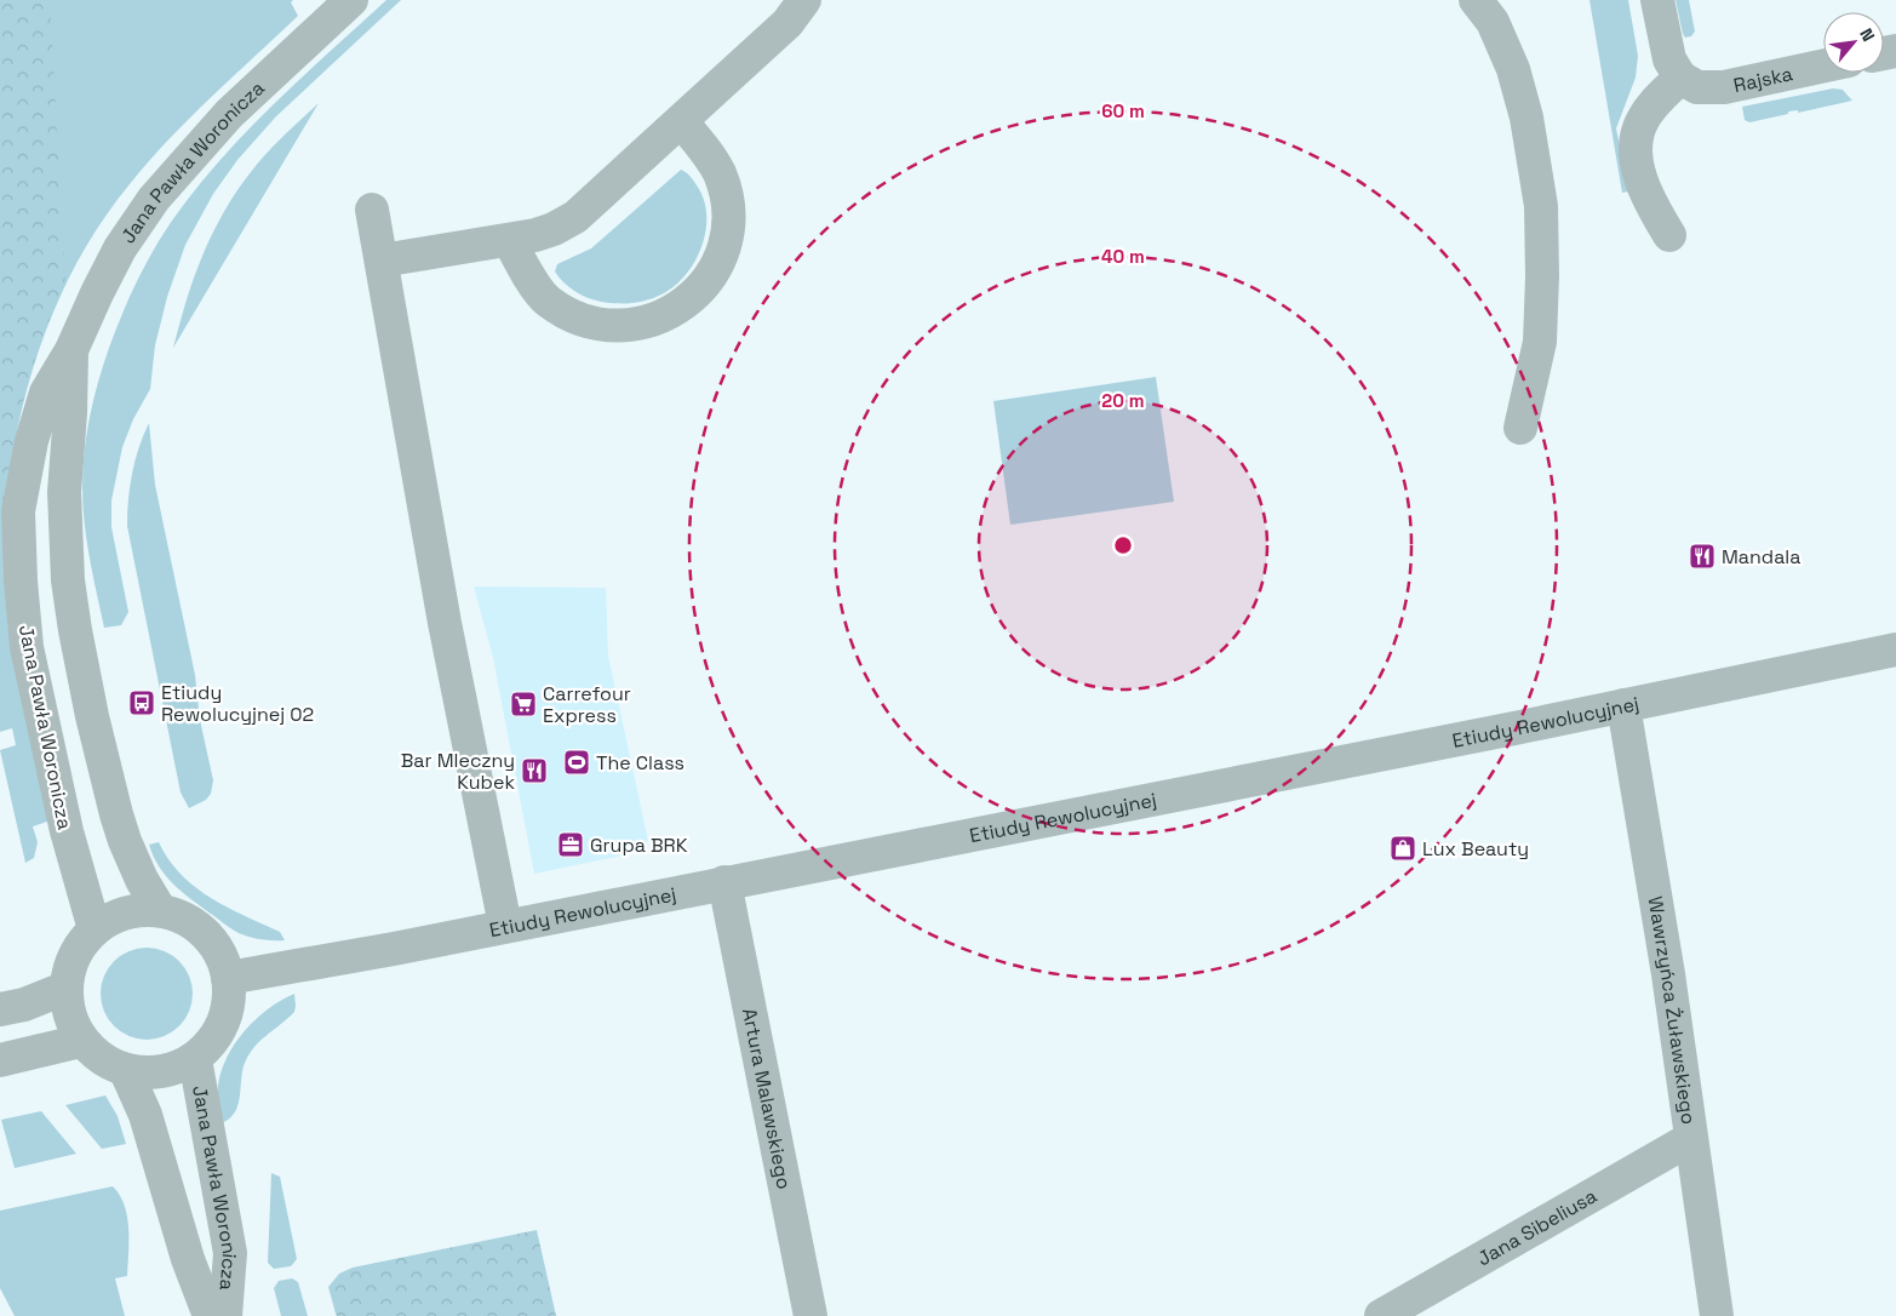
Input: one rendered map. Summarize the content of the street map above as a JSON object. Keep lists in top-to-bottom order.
{
  "streets": {
    "street": [
      "Rajska",
      "Jana Pawła Woronicza",
      "Etiudy Rewolucyjnej",
      "Wawrzyńca Żuławskiego",
      "Artura Malawskiego",
      "Jana Sibeliusa"
    ]
  },
  "crossings": [
    ["Jana Pawła Woronicza", "Etiudy Rewolucyjnej"],
    ["Etiudy Rewolucyjnej", "Wawrzyńca Żuławskiego"],
    ["Etiudy Rewolucyjnej", "Artura Malawskiego"],
    ["Wawrzyńca Żuławskiego", "Jana Sibeliusa"]
  ],
  "places": {
    "restaurant": ["Mandala", "Bar Mleczny Kubek"],
    "bus stop": ["Etiudy Rewolucyjnej 02"],
    "supermarket": ["Carrefour Express"],
    "sports": ["The Class"],
    "office": ["Grupa BRK"],
    "shop": ["Lux Beauty"]
  },
  "north": "top right",
  "rings": ["60 m", "40 m", "20 m"]
}
